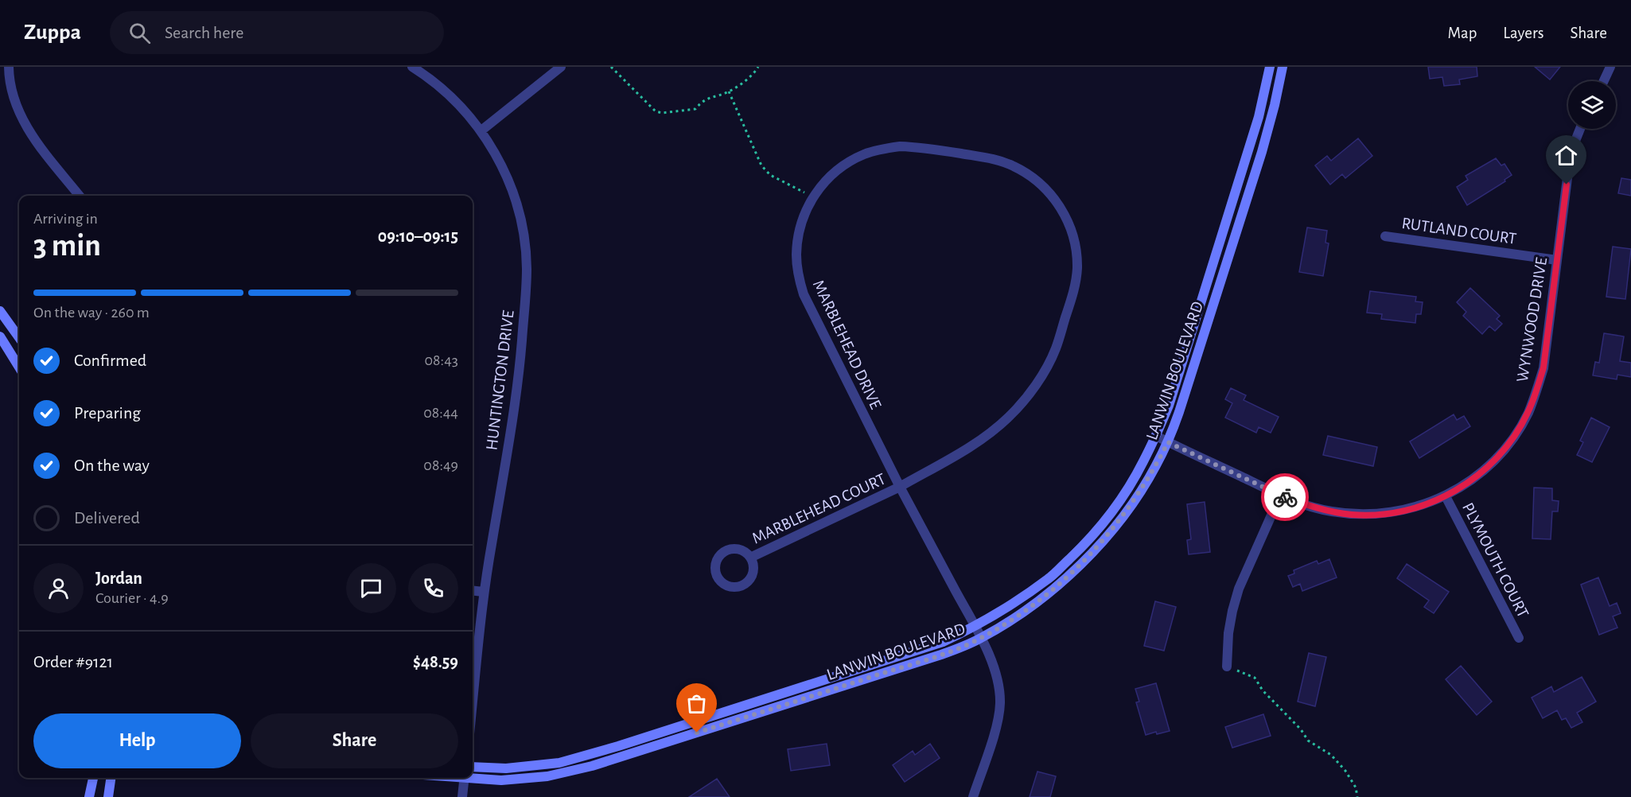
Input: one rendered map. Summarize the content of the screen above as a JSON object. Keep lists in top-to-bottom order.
{
  "streets": {
    "street": [
      "RUTLAND COURT",
      "WYNWOOD DRIVE",
      "MARBLEHEAD DRIVE",
      "LANWIN BOULEVARD",
      "HUNTINGTON DRIVE",
      "MARBLEHEAD COURT",
      "PLYMOUTH COURT"
    ]
  },
  "crossings": [
    ["RUTLAND COURT", "WYNWOOD DRIVE"],
    ["WYNWOOD DRIVE", "LANWIN BOULEVARD"],
    ["WYNWOOD DRIVE", "PLYMOUTH COURT"],
    ["MARBLEHEAD DRIVE", "LANWIN BOULEVARD"],
    ["MARBLEHEAD DRIVE", "MARBLEHEAD COURT"]
  ],
  "page": {
    "header": "Zuppa",
    "search": "Search here",
    "nav": ["Map", "Layers", "Share"],
    "heading": ["3 min", "Arriving in", "09:10–09:15"],
    "panel": [
      "Jordan",
      "Courier · 4.9",
      "Order #9121",
      "$48.59"
    ],
    "bar": "On the way · 260 m",
    "list": [
      ["Confirmed", "08:43"],
      ["Preparing", "08:44"],
      ["On the way", "08:49"],
      "Delivered"
    ],
    "buttons": ["Help", "Share"]
  }
}
